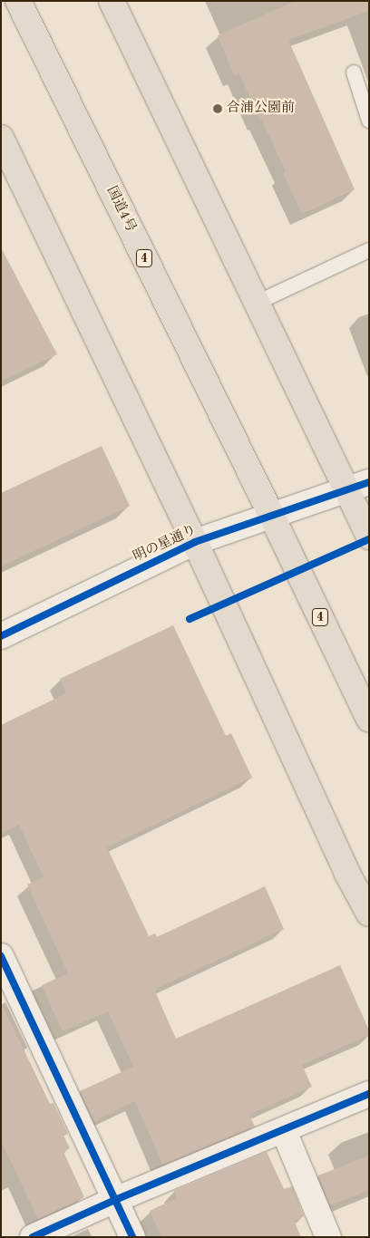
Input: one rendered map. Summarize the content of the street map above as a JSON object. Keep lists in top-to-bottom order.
{
  "streets": {
    "highway": ["国道4号", "4"],
    "street": ["明の星通り"]
  },
  "crossings": [
    ["国道4号", "4"],
    ["国道4号", "明の星通り"],
    ["4", "明の星通り"]
  ],
  "places": ["合浦公園前"]
}
